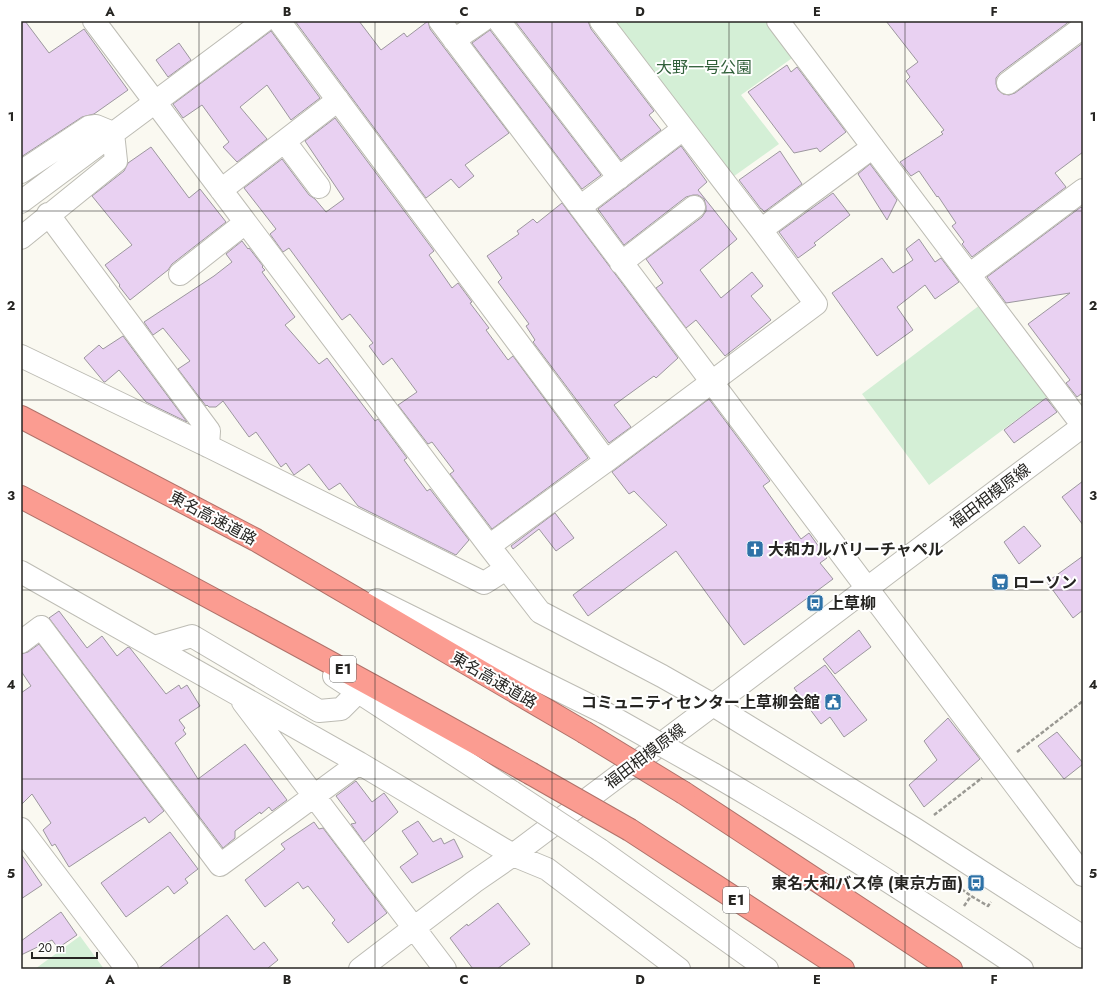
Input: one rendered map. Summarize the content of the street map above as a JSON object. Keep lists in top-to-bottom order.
{
  "streets": {
    "highway": ["東名高速道路", "E1"],
    "street": ["福田相模原線"]
  },
  "parks": ["大野一号公園"],
  "places": {
    "church": ["大和カルバリーチャペル"],
    "supermarket": ["ローソン"],
    "bus stop": ["上草柳", "東名大和バス停 (東京方面)"],
    "public building": ["コミュニティセンター上草柳会館"]
  },
  "scale_bar": "20 m",
  "grid": {
    "columns": [
      "A",
      "B",
      "C",
      "D",
      "E",
      "F"
    ],
    "rows": [
      "1",
      "2",
      "3",
      "4",
      "5"
    ]
  }
}
